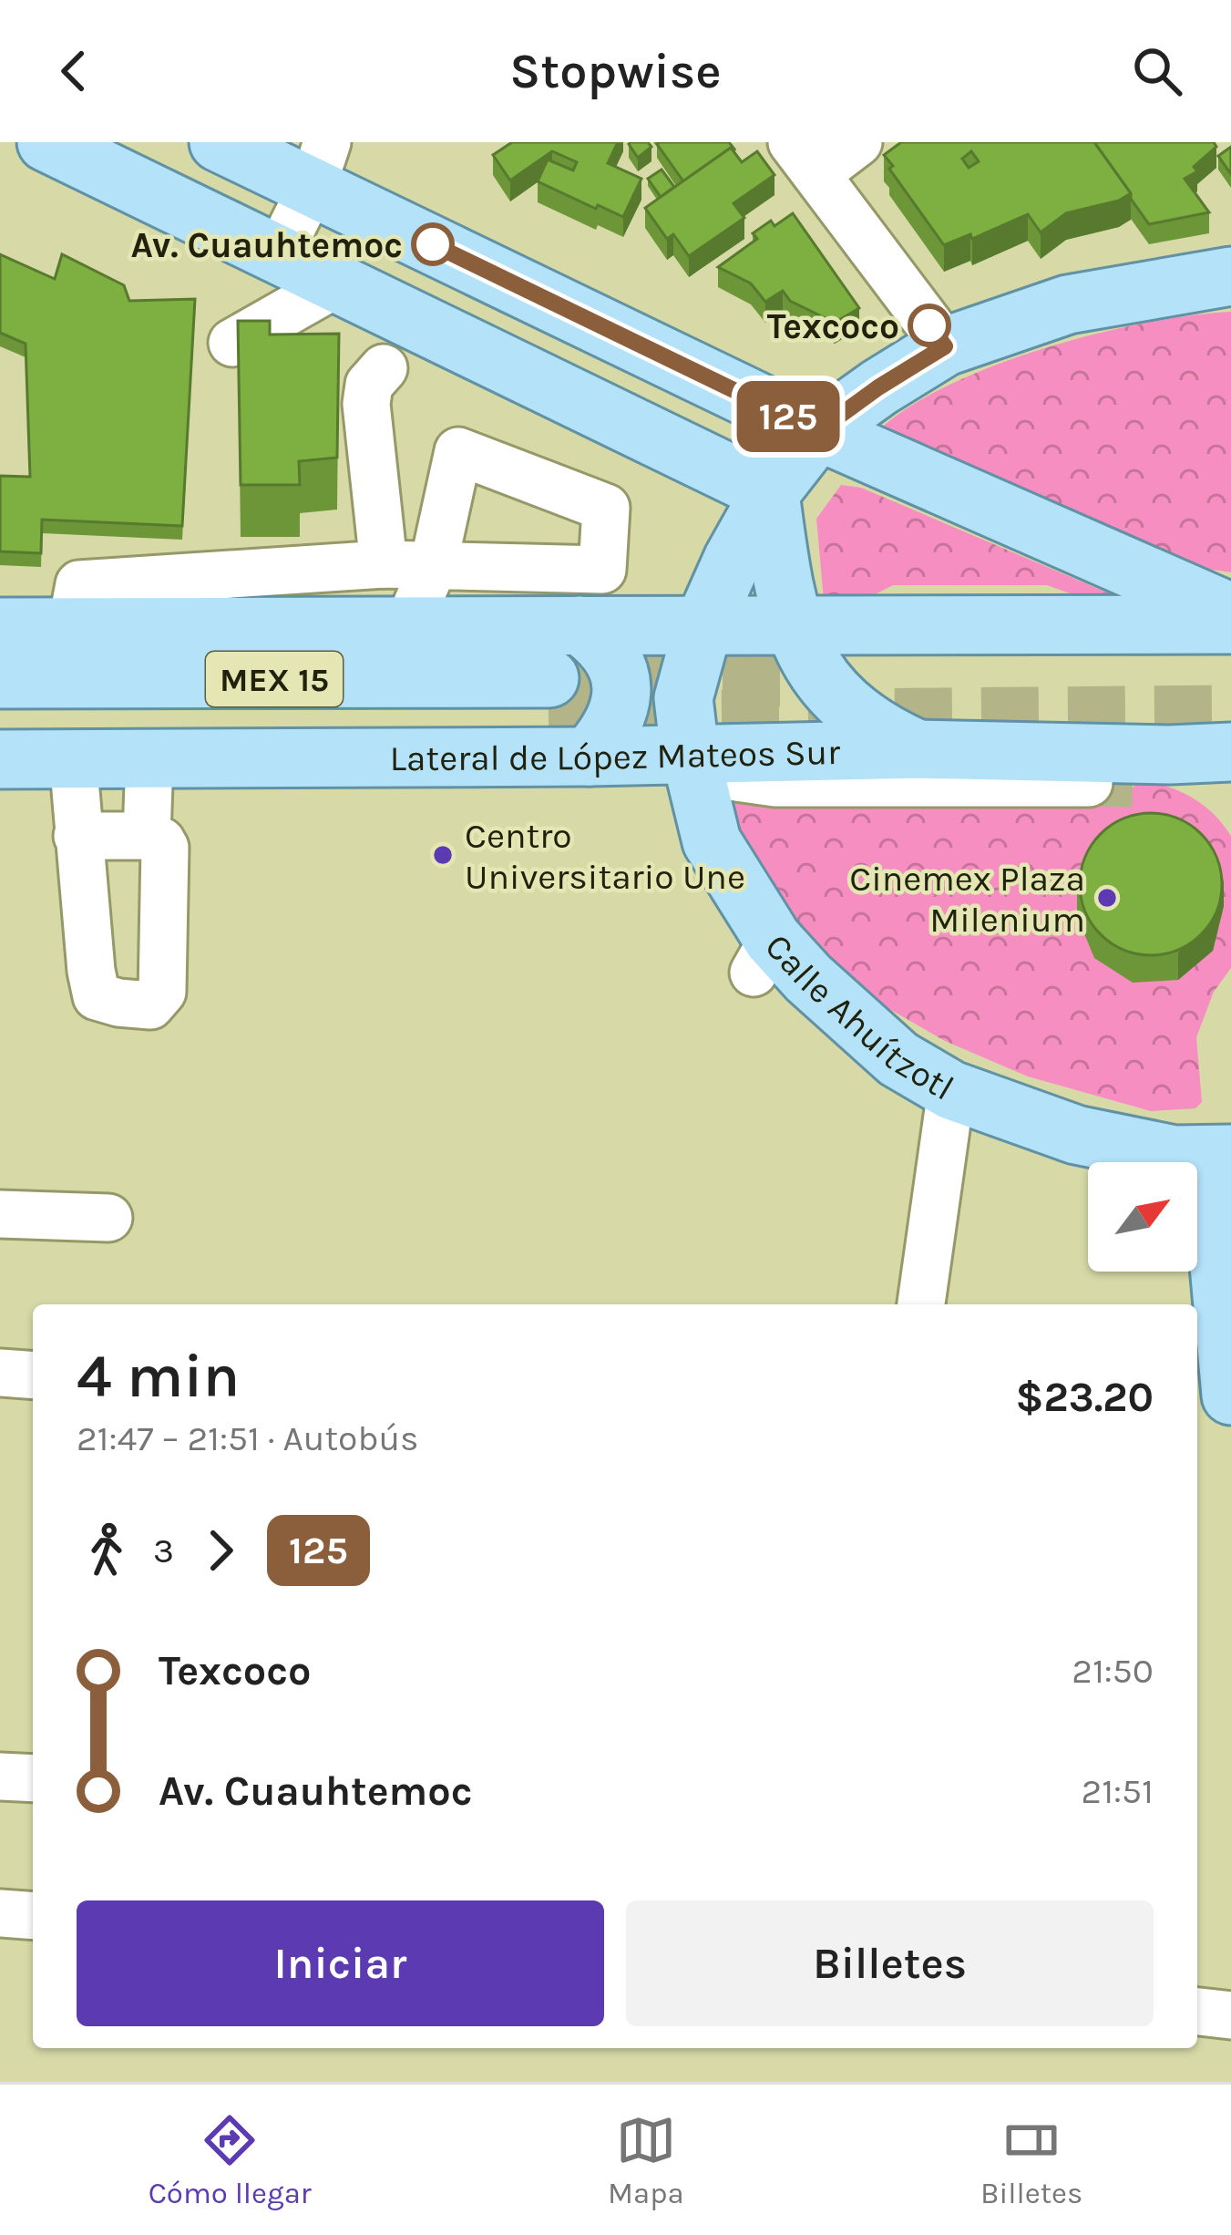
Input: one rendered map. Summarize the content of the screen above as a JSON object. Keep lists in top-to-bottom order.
{
  "streets": {
    "main road": ["MEX 15", "Lateral de López Mateos Sur", "Calle Ahuítzotl"]
  },
  "crossings": [
    ["MEX 15", "Lateral de López Mateos Sur"],
    ["Lateral de López Mateos Sur", "Calle Ahuítzotl"]
  ],
  "places": [
    "Av. Cuauhtemoc",
    "Texcoco",
    "Centro Universitario Une",
    "Cinemex Plaza Milenium"
  ],
  "lines": ["bus line 125"],
  "north": "top right",
  "page": {
    "header": "Stopwise",
    "on_map": "125",
    "heading": ["4 min", "21:47 – 21:51 · Autobús", "$23.20"],
    "legs": ["3", "125"],
    "list": [
      {
        "name": "Texcoco",
        "value": "21:50"
      },
      {
        "name": "Av. Cuauhtemoc",
        "value": "21:51"
      }
    ],
    "buttons": ["Iniciar", "Billetes"],
    "tabs": ["Cómo llegar", "Mapa", "Billetes"]
  }
}
